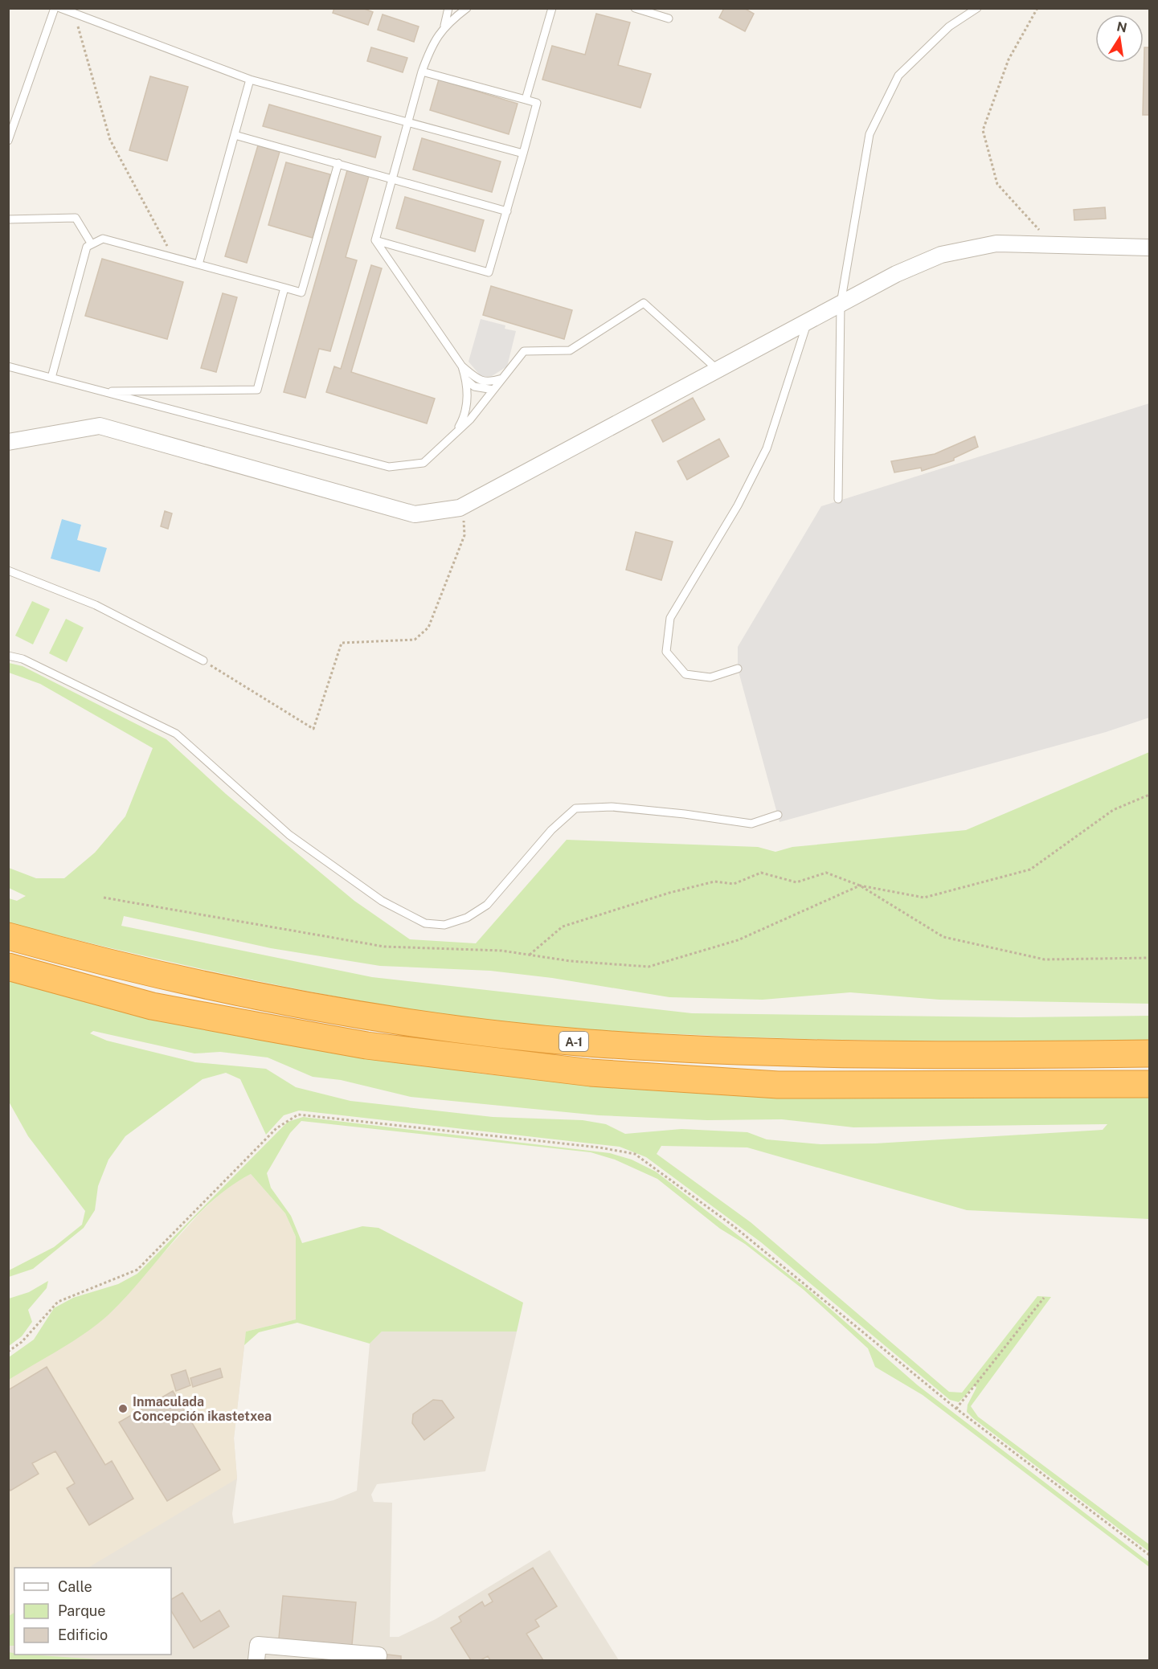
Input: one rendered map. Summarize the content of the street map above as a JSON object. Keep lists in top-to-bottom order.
{
  "streets": {
    "highway": ["A-1"]
  },
  "places": ["Inmaculada Concepción ikastetxea"],
  "legend": ["Calle", "Parque", "Edificio"],
  "north": "top"
}
